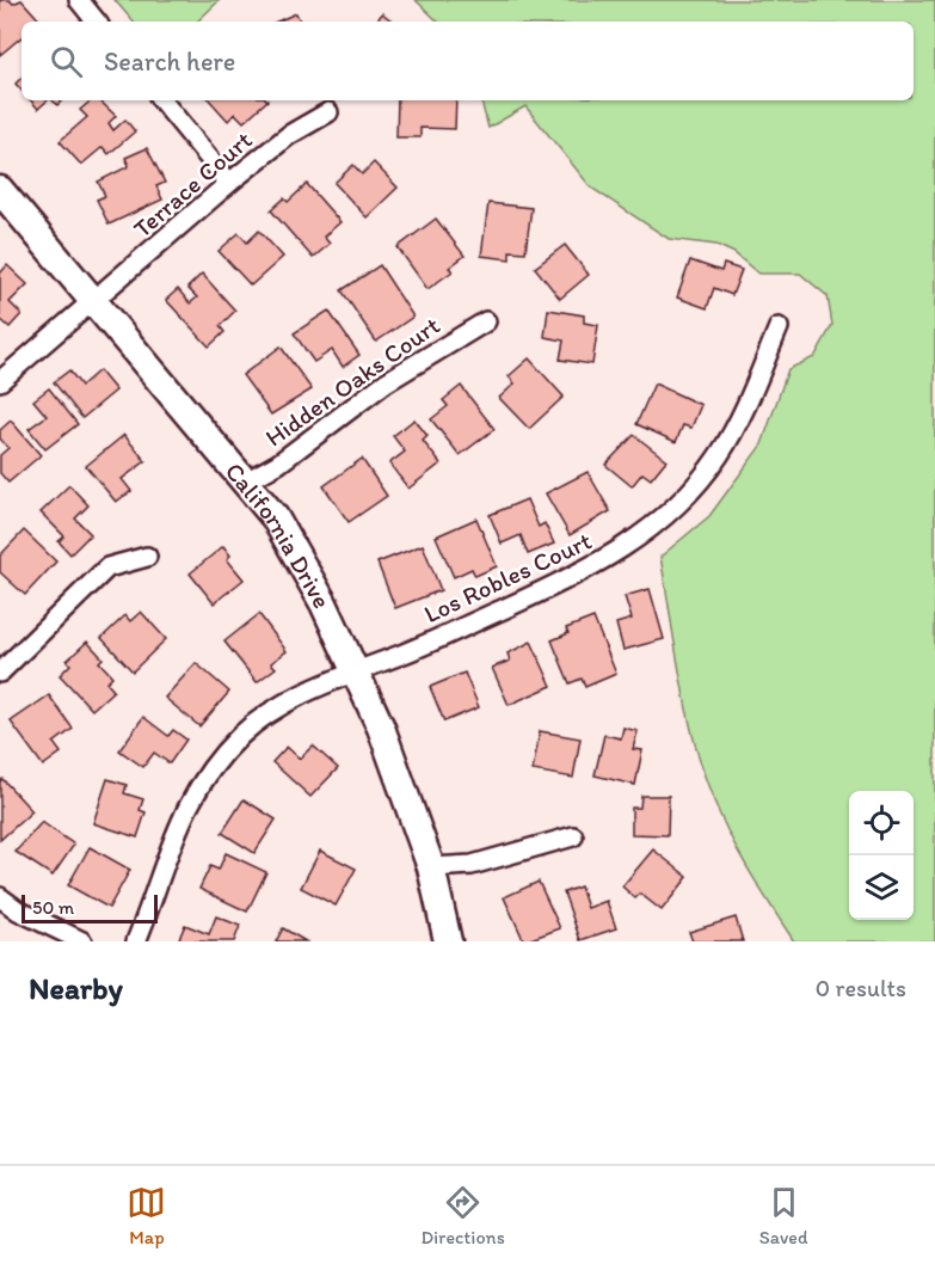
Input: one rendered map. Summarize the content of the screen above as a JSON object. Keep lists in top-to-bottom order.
{
  "streets": {
    "street": [
      "Terrace Court",
      "Hidden Oaks Court",
      "California Drive",
      "Los Robles Court"
    ]
  },
  "crossings": [
    ["Terrace Court", "California Drive"],
    ["Hidden Oaks Court", "California Drive"],
    ["California Drive", "Los Robles Court"]
  ],
  "scale_bar": "50 m",
  "page": {
    "search": "Search here",
    "scale": "50 m",
    "heading": ["Nearby", "0 results"],
    "nav": ["Map", "Directions", "Saved"]
  }
}
